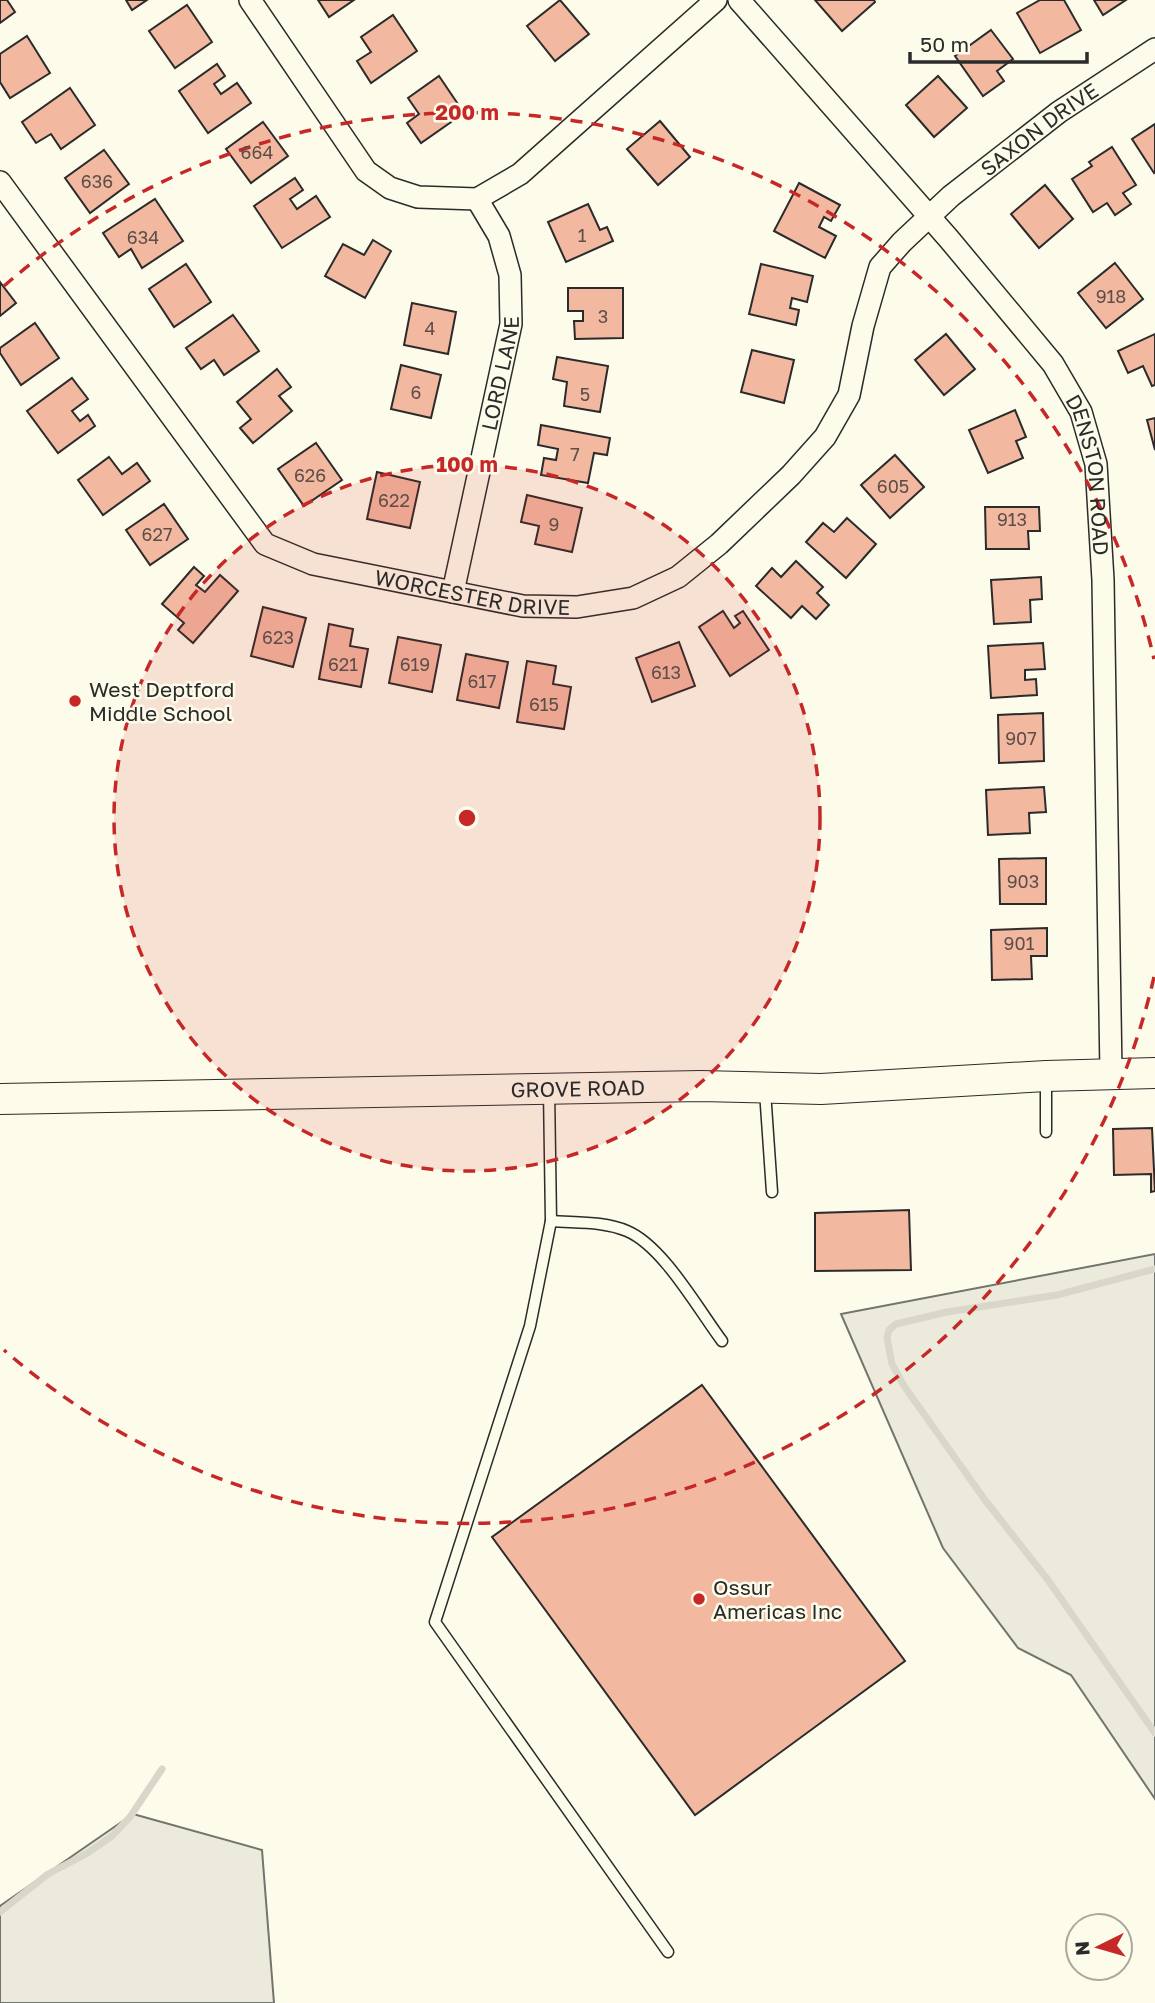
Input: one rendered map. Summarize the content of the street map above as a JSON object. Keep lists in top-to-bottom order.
{
  "streets": {
    "main road": ["GROVE ROAD"],
    "street": [
      "SAXON DRIVE",
      "LORD LANE",
      "DENSTON ROAD",
      "WORCESTER DRIVE"
    ]
  },
  "crossings": [
    ["SAXON DRIVE", "DENSTON ROAD"],
    ["SAXON DRIVE", "WORCESTER DRIVE"],
    ["LORD LANE", "WORCESTER DRIVE"],
    ["DENSTON ROAD", "WORCESTER DRIVE"],
    ["DENSTON ROAD", "GROVE ROAD"]
  ],
  "places": ["West Deptford Middle School", "Ossur Americas Inc"],
  "house_numbers": [
    "664",
    "636",
    "1",
    "634",
    "918",
    "3",
    "4",
    "6",
    "5",
    "7",
    "626",
    "605",
    "622",
    "913",
    "9",
    "627",
    "623",
    "621",
    "619",
    "613",
    "617",
    "615",
    "907",
    "903",
    "901"
  ],
  "scale_bar": "50 m",
  "north": "left",
  "rings": ["200 m", "100 m"]
}
